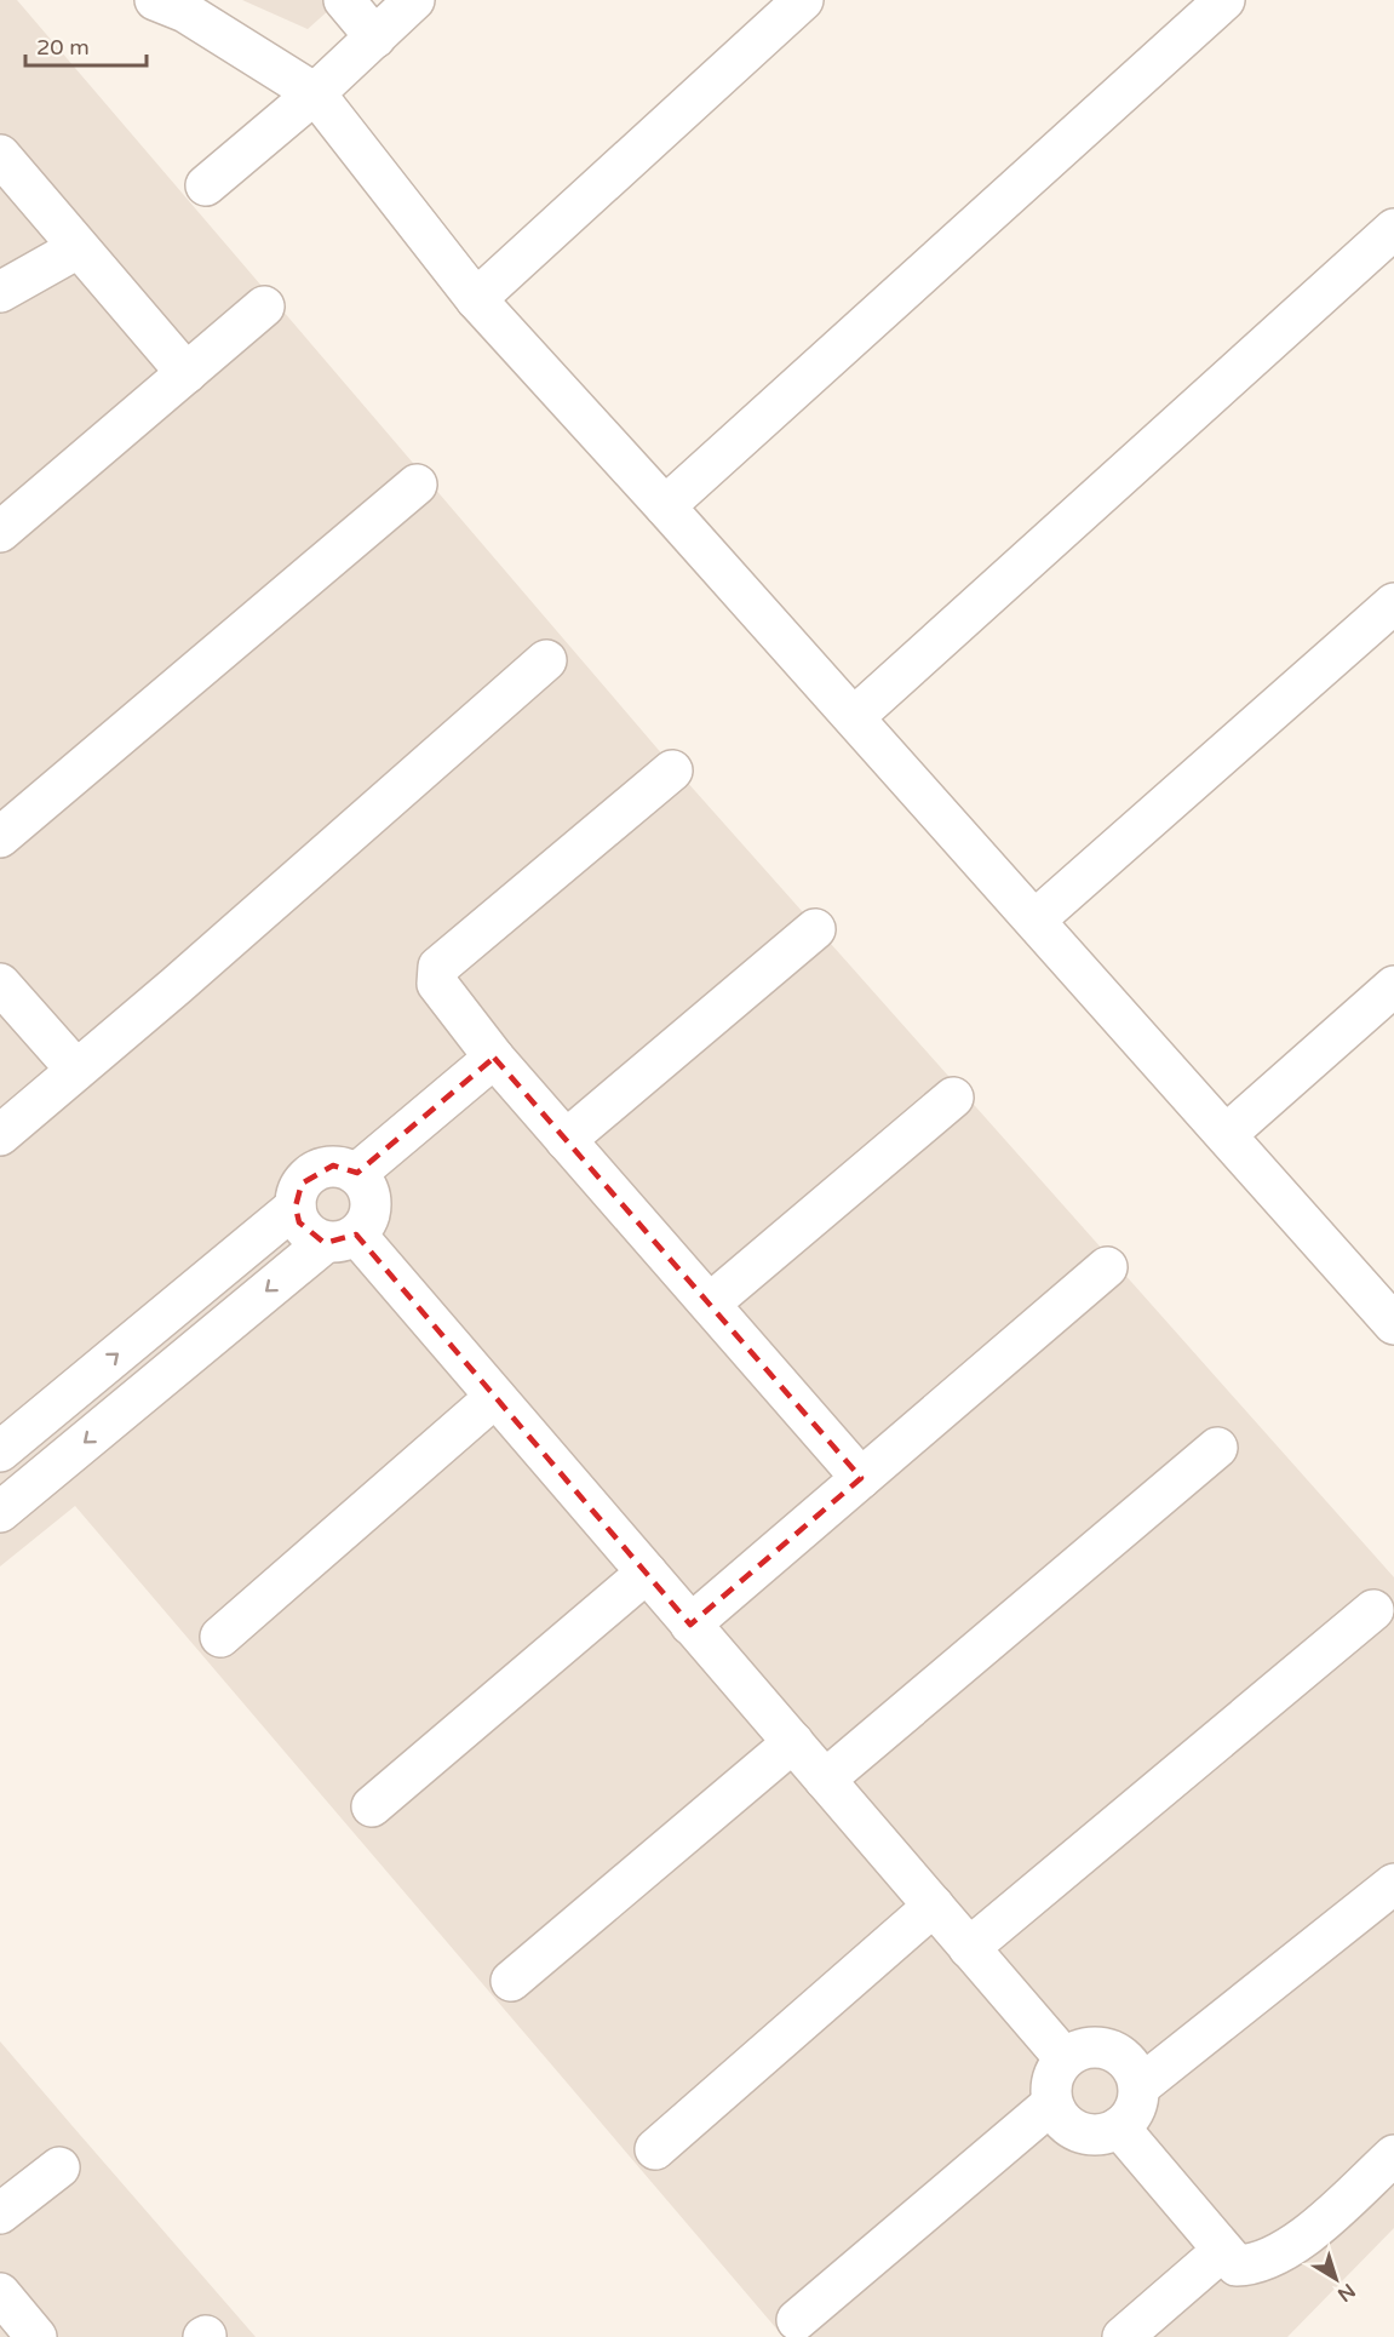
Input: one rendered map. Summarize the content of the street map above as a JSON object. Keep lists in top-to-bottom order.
{
  "scale_bar": "20 m",
  "north": "bottom right"
}
